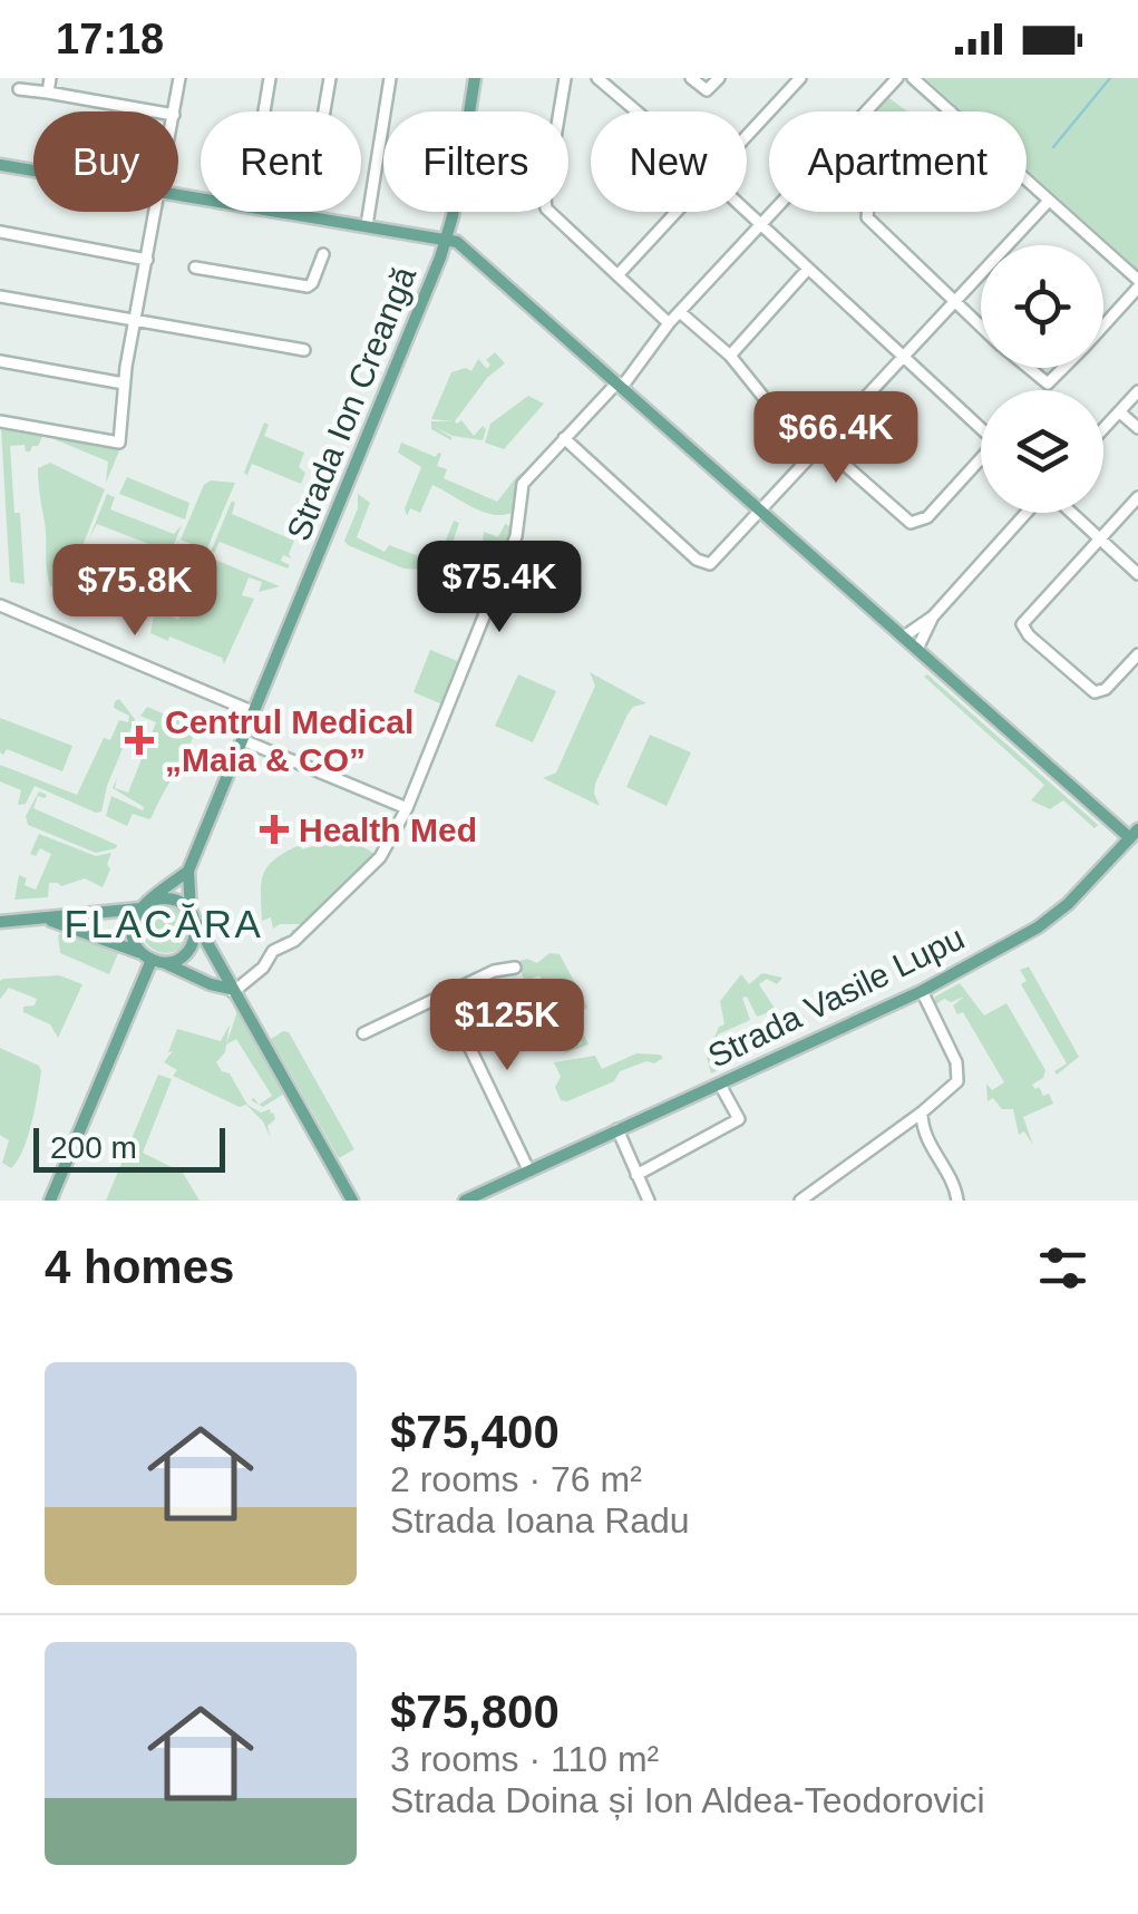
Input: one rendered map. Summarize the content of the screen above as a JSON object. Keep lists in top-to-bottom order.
{
  "streets": {
    "main road": ["Strada Ion Creangă", "Strada Vasile Lupu"]
  },
  "districts": ["FLACĂRA"],
  "places": {
    "health": ["Centrul Medical „Maia & CO”", "Health Med"]
  },
  "scale_bar": "200 m",
  "page": {
    "status": "17:18",
    "chip": [
      "Buy",
      "Rent",
      "Filters",
      "New",
      "Apartment"
    ],
    "price": [
      "$66.4K",
      "$75.4K",
      "$75.8K",
      "$125K"
    ],
    "scale": "200 m",
    "heading": "4 homes",
    "list": [
      {
        "name": "$75,400",
        "note": "2 rooms · 76 m² · Strada Ioana Radu"
      },
      {
        "name": "$75,800",
        "note": "3 rooms · 110 m² · Strada Doina și Ion Aldea-Teodorovici"
      }
    ]
  }
}
